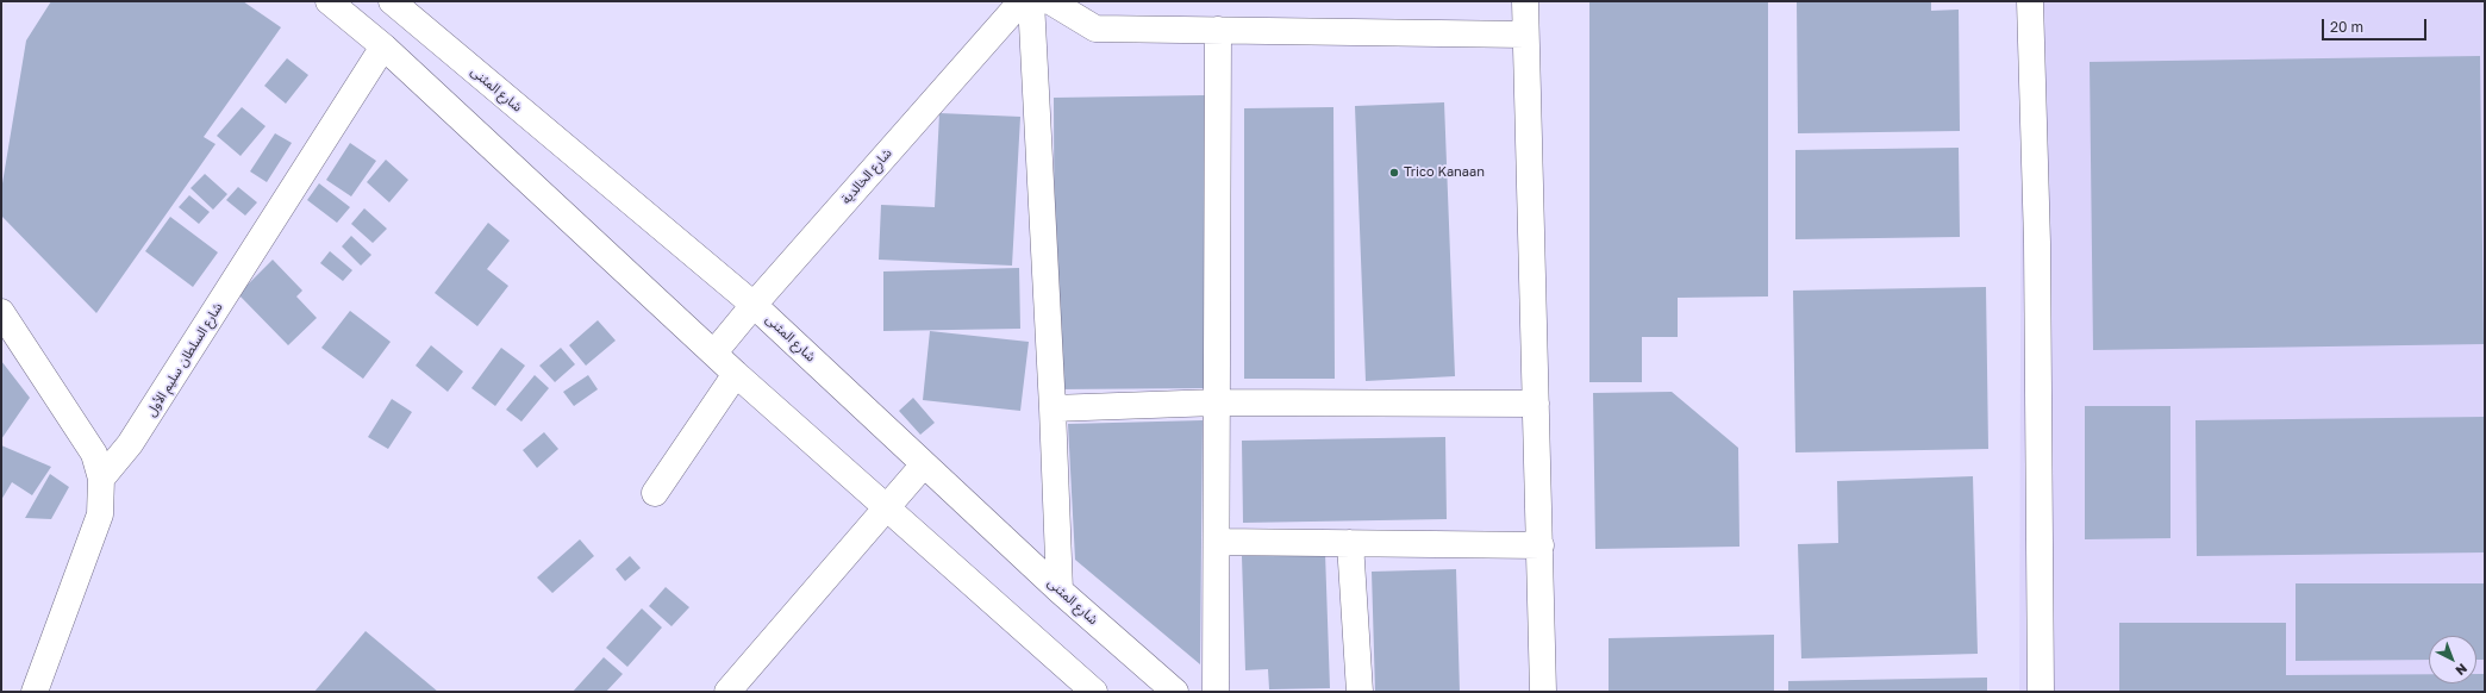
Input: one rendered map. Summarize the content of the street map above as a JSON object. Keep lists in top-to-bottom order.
{
  "streets": {
    "street": ["شارع المثنى", "شارع الخالدية", "شارع السلطان سليم الأول"]
  },
  "crossings": [
    ["شارع المثنى", "شارع الخالدية"]
  ],
  "places": ["Trico Kanaan"],
  "scale_bar": "20 m",
  "north": "bottom right"
}
